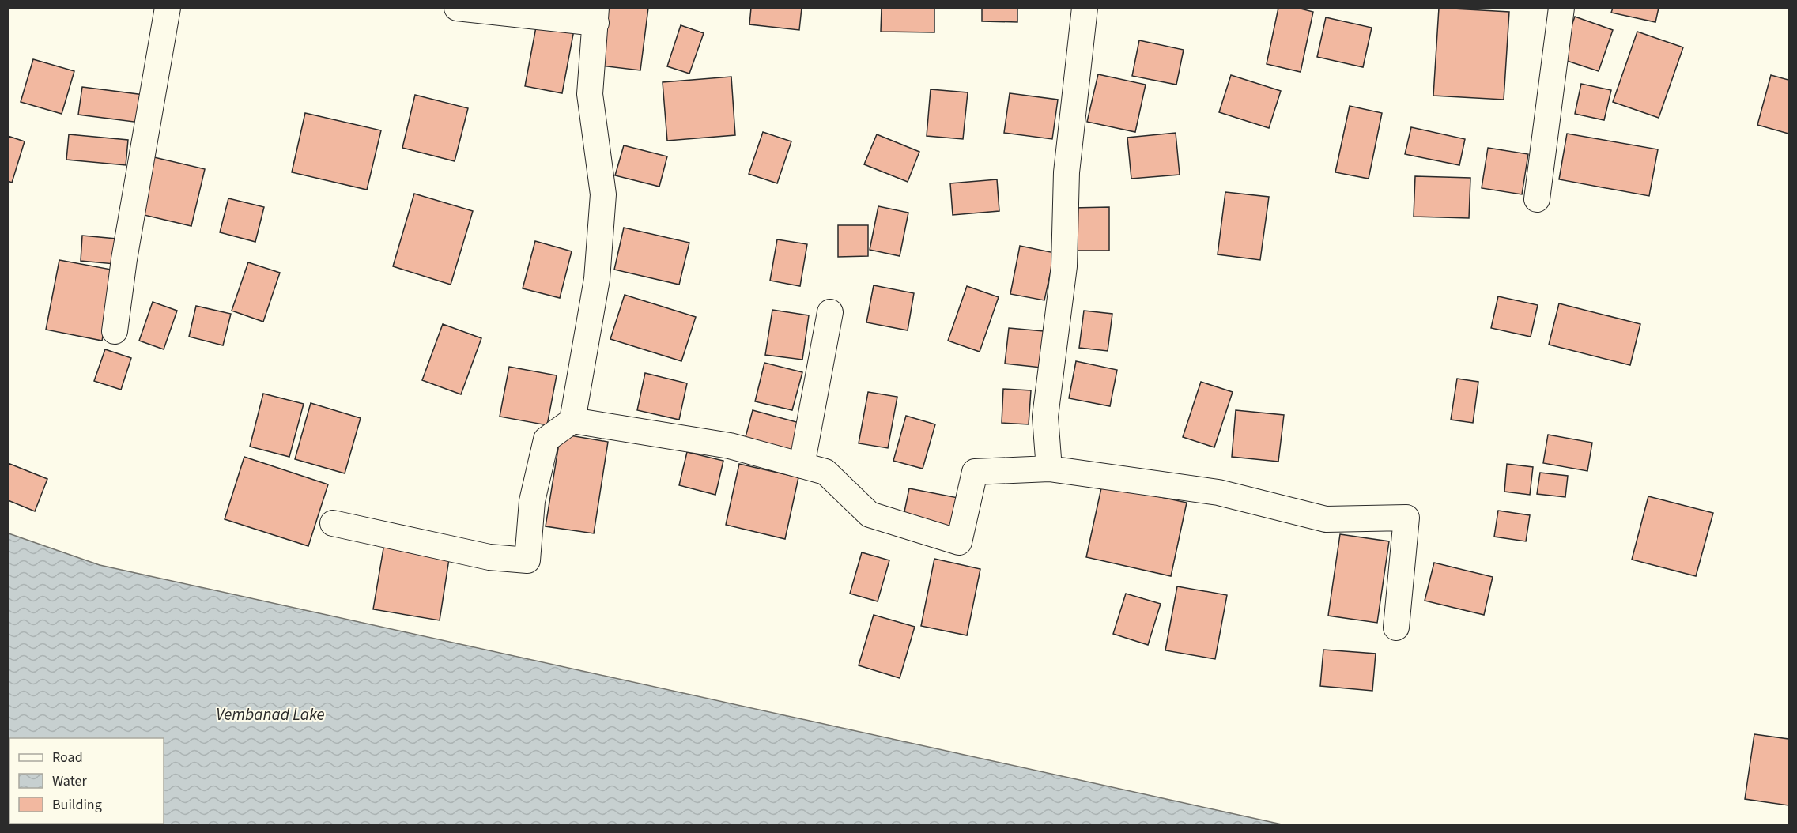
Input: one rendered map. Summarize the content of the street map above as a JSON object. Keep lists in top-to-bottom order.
{
  "water": ["Vembanad Lake"],
  "legend": ["Road", "Water", "Building"]
}
